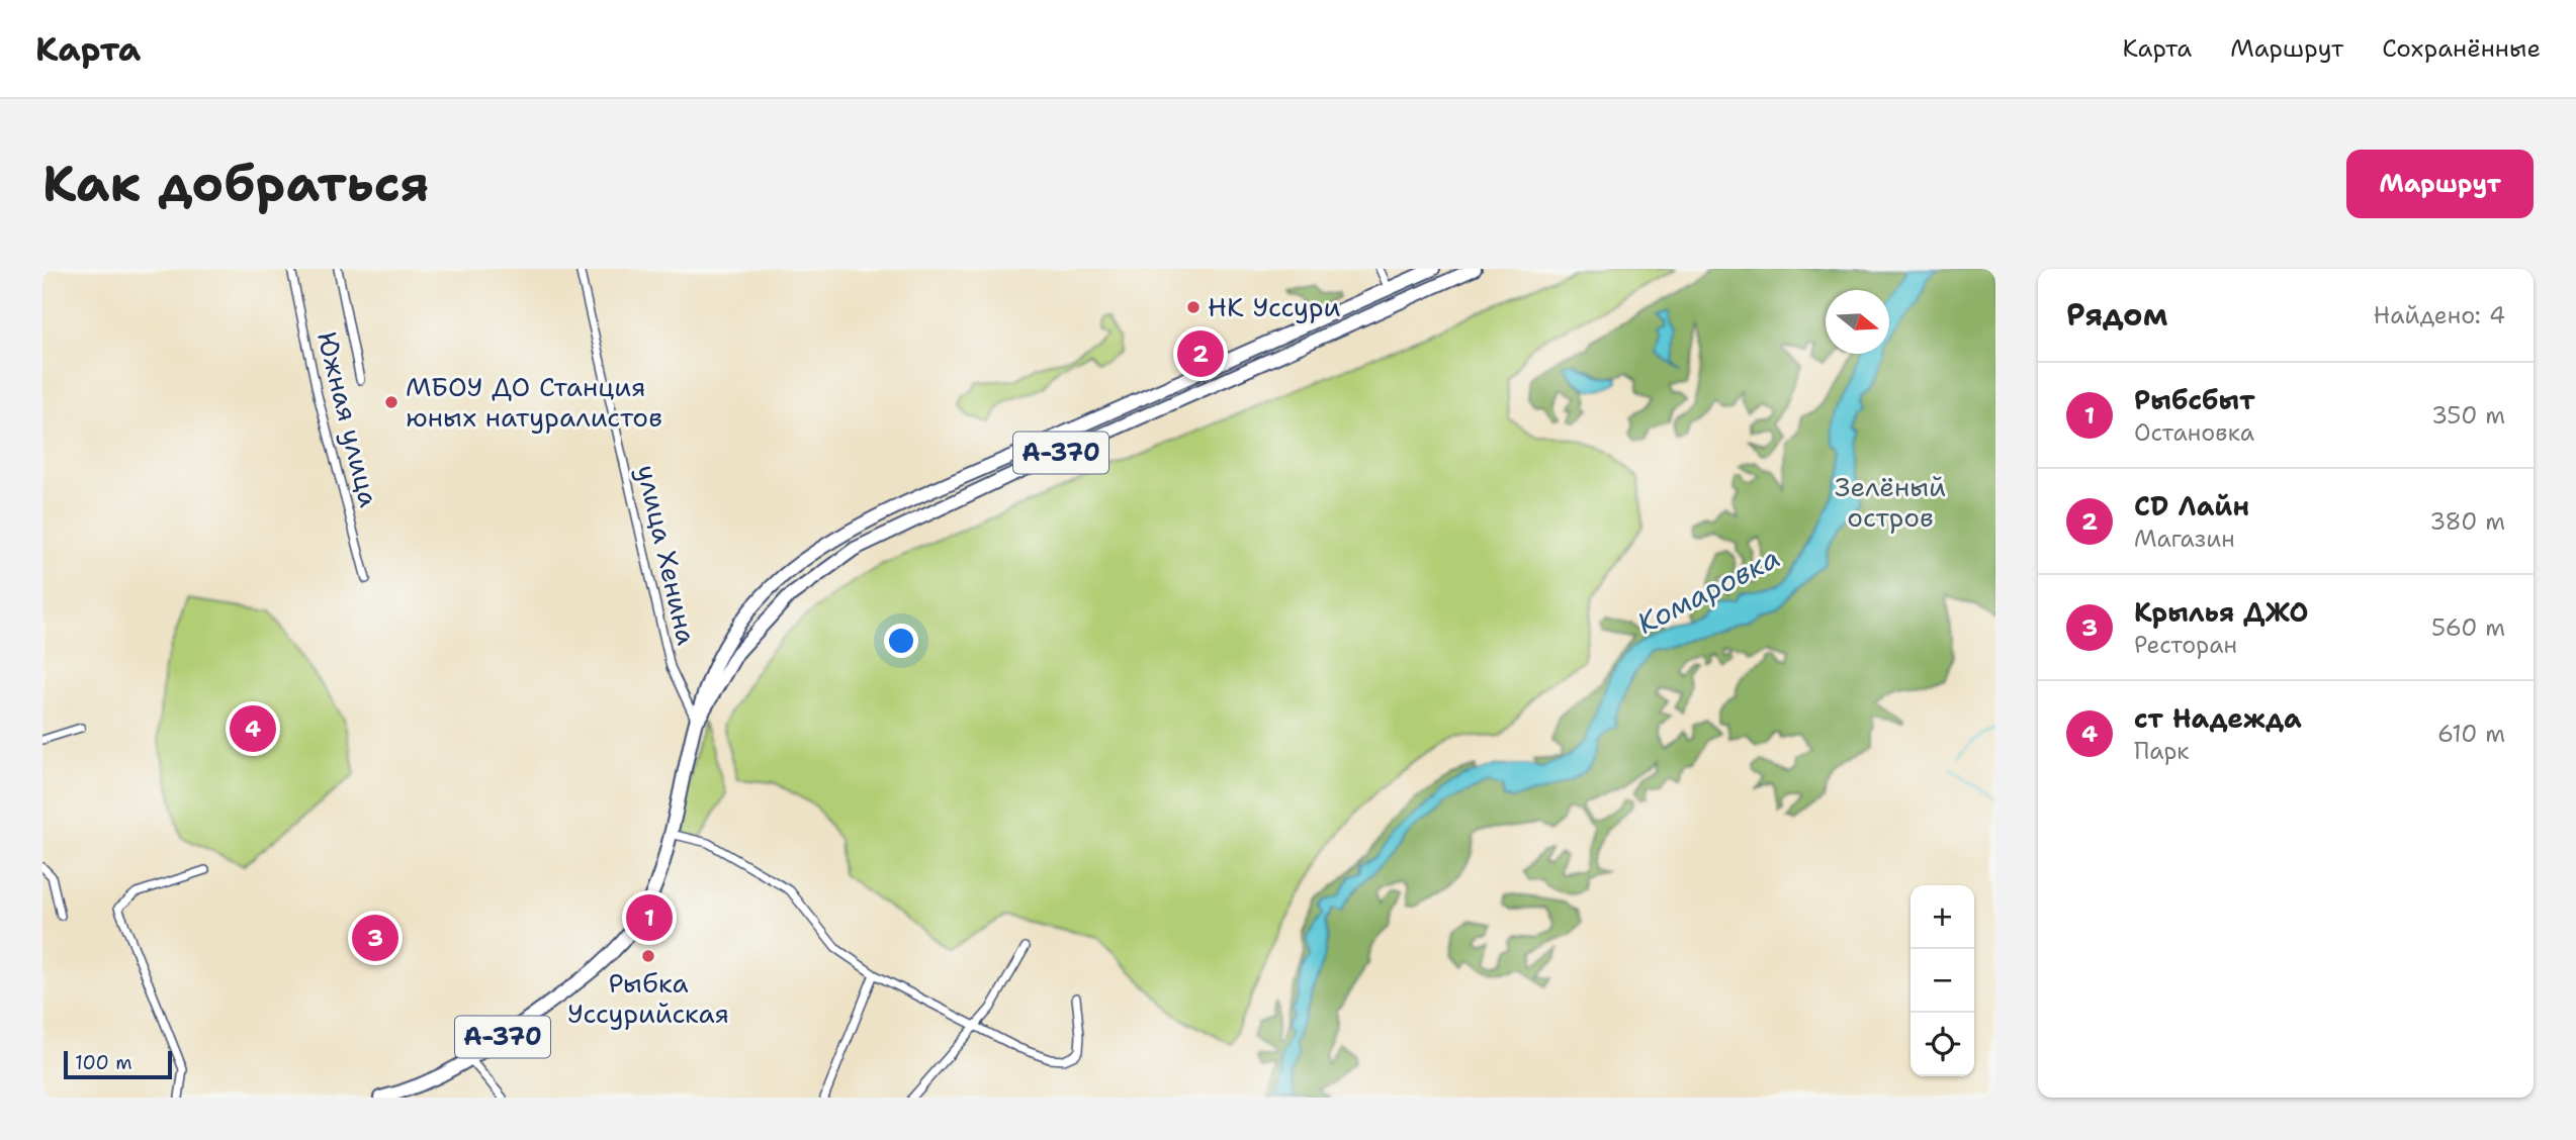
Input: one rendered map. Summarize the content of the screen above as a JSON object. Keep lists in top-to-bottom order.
{
  "streets": {
    "highway": ["А-370"],
    "street": ["Южная улица", "улица Хенина"]
  },
  "crossings": [
    ["А-370", "улица Хенина"]
  ],
  "water": ["Комаровка"],
  "parks": ["Зелёный остров"],
  "places": ["НК Уссури", "МБОУ ДО Станция юных натуралистов", "Рыбка Уссурийская"],
  "scale_bar": "100 m",
  "north": "right",
  "page": {
    "header": "Карта",
    "nav": ["Карта", "Маршрут", "Сохранённые"],
    "buttons": "Маршрут",
    "title": "Как добраться",
    "heading": ["Рядом", "Найдено: 4"],
    "pins": [
      "2",
      "4",
      "1",
      "3"
    ],
    "list": [
      {
        "mark": "1",
        "name": "Рыбсбыт",
        "note": "Остановка",
        "value": "350 m"
      },
      {
        "mark": "2",
        "name": "CD Лайн",
        "note": "Магазин",
        "value": "380 m"
      },
      {
        "mark": "3",
        "name": "Крылья ДЖО",
        "note": "Ресторан",
        "value": "560 m"
      },
      {
        "mark": "4",
        "name": "ст Надежда",
        "note": "Парк",
        "value": "610 m"
      }
    ],
    "map_buttons": ["+", "−"],
    "scale": "100 m"
  }
}
